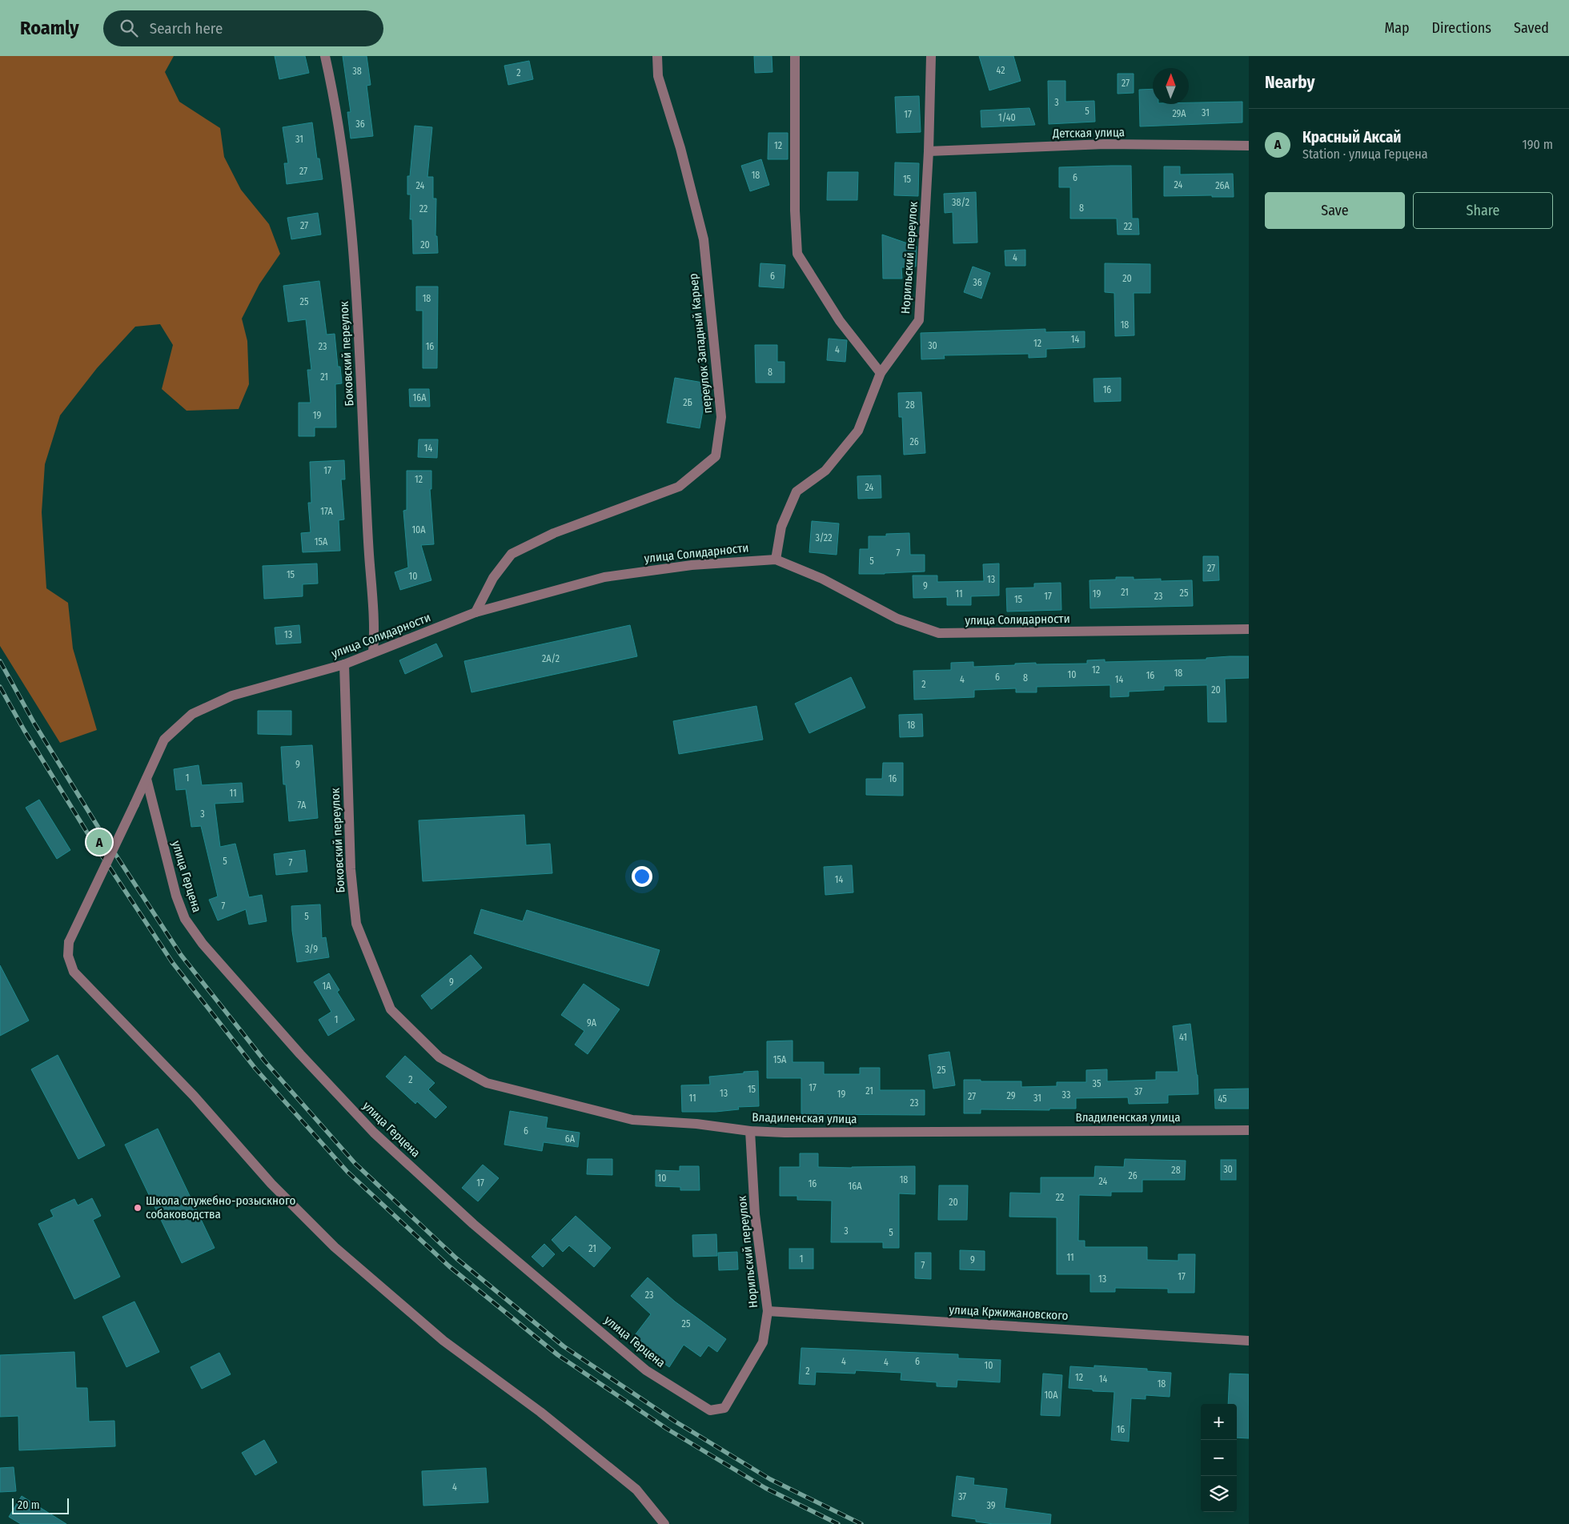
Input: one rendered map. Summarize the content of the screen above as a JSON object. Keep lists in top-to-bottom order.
{
  "streets": {
    "street": [
      "Детская улица",
      "Норильский переулок",
      "переулок Западный Карьер",
      "Боковский переулок",
      "улица Солидарности",
      "улица Герцена",
      "Владиленская улица",
      "улица Кржижановского"
    ]
  },
  "crossings": [
    ["Детская улица", "Норильский переулок"],
    ["Норильский переулок", "улица Солидарности"],
    ["Норильский переулок", "улица Герцена"],
    ["Норильский переулок", "Владиленская улица"],
    ["Норильский переулок", "улица Кржижановского"],
    ["переулок Западный Карьер", "улица Солидарности"],
    ["Боковский переулок", "улица Солидарности"],
    ["Боковский переулок", "Владиленская улица"],
    ["улица Солидарности", "улица Герцена"]
  ],
  "places": ["Школа служебно-розыскного собаководства"],
  "house_numbers": [
    "42",
    "38",
    "2",
    "27",
    "3",
    "5",
    "31",
    "29А",
    "17",
    "1/40",
    "36",
    "31",
    "12",
    "27",
    "18",
    "6",
    "15",
    "24",
    "24",
    "26А",
    "38/2",
    "8",
    "22",
    "27",
    "22",
    "20",
    "4",
    "6",
    "20",
    "36",
    "18",
    "25",
    "18",
    "14",
    "12",
    "30",
    "23",
    "16",
    "4",
    "8",
    "21",
    "16",
    "16А",
    "2Б",
    "28",
    "19",
    "26",
    "14",
    "17",
    "12",
    "24",
    "17А",
    "10А",
    "3/22",
    "15А",
    "7",
    "5",
    "27",
    "15",
    "10",
    "13",
    "9",
    "21",
    "25",
    "11",
    "19",
    "17",
    "23",
    "15",
    "13",
    "2А/2",
    "12",
    "18",
    "10",
    "16",
    "6",
    "8",
    "4",
    "14",
    "2",
    "20",
    "18",
    "9",
    "1",
    "16",
    "11",
    "7А",
    "3",
    "5",
    "7",
    "14",
    "7",
    "5",
    "3/9",
    "9",
    "1А",
    "1",
    "9А",
    "41",
    "15А",
    "25",
    "2",
    "35",
    "17",
    "15",
    "21",
    "37",
    "13",
    "19",
    "33",
    "29",
    "27",
    "11",
    "31",
    "45",
    "23",
    "6",
    "6А",
    "30",
    "28",
    "26",
    "10",
    "18",
    "24",
    "17",
    "16",
    "16А",
    "22",
    "20",
    "3",
    "5",
    "21",
    "11",
    "1",
    "9",
    "7",
    "17",
    "13",
    "23",
    "25",
    "4",
    "6",
    "4",
    "10",
    "2",
    "12",
    "14",
    "18",
    "10А",
    "16",
    "4",
    "37",
    "39"
  ],
  "scale_bar": "20 m",
  "north": "top",
  "page": {
    "header": "Roamly",
    "search": "Search here",
    "nav": ["Map", "Directions", "Saved"],
    "heading": "Nearby",
    "list": [
      {
        "mark": "A",
        "name": "Красный Аксай",
        "note": "Station · улица Герцена",
        "value": "190 m"
      }
    ],
    "buttons": ["Save", "Share"],
    "pins": "A",
    "map_buttons": ["+", "−"],
    "scale": "20 m"
  }
}
